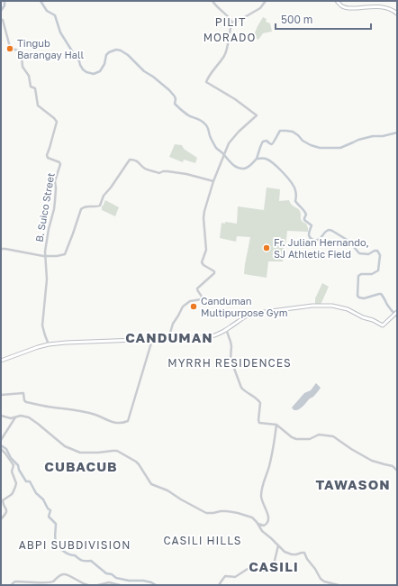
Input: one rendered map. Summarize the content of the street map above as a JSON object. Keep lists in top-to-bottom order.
{
  "streets": {
    "street": ["B. Suico Street"]
  },
  "districts": [
    "PILIT",
    "MORADO",
    "CANDUMAN",
    "MYRRH RESIDENCES",
    "CUBACUB",
    "TAWASON",
    "CASILI HILLS",
    "ABPI SUBDIVISION",
    "CASILI"
  ],
  "places": ["Tingub Barangay Hall", "Fr. Julian Hernando, SJ Athletic Field", "Canduman Multipurpose Gym"],
  "scale_bar": "500 m"
}
